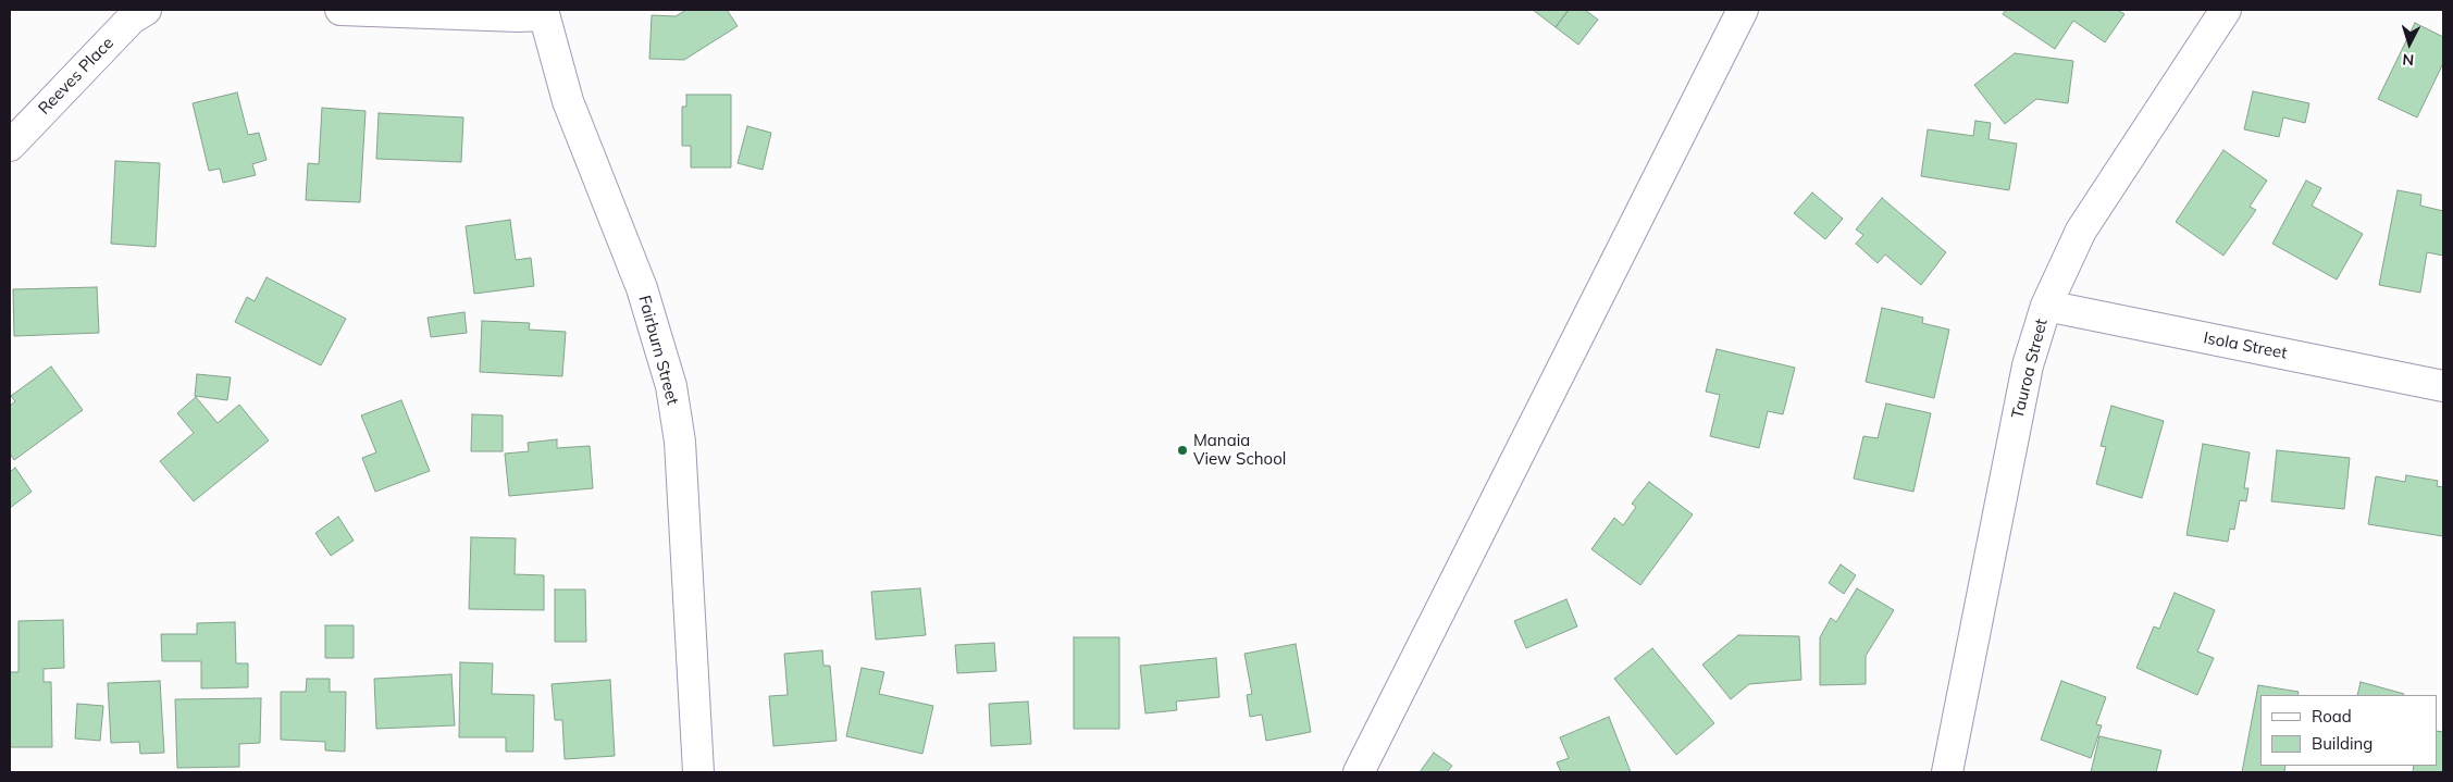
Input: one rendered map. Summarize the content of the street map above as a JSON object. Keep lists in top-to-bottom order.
{
  "streets": {
    "street": [
      "Reeves Place",
      "Isola Street",
      "Fairburn Street",
      "Tauroa Street"
    ]
  },
  "crossings": [
    ["Isola Street", "Tauroa Street"]
  ],
  "places": ["Manaia View School"],
  "legend": ["Road", "Building"],
  "north": "bottom"
}
